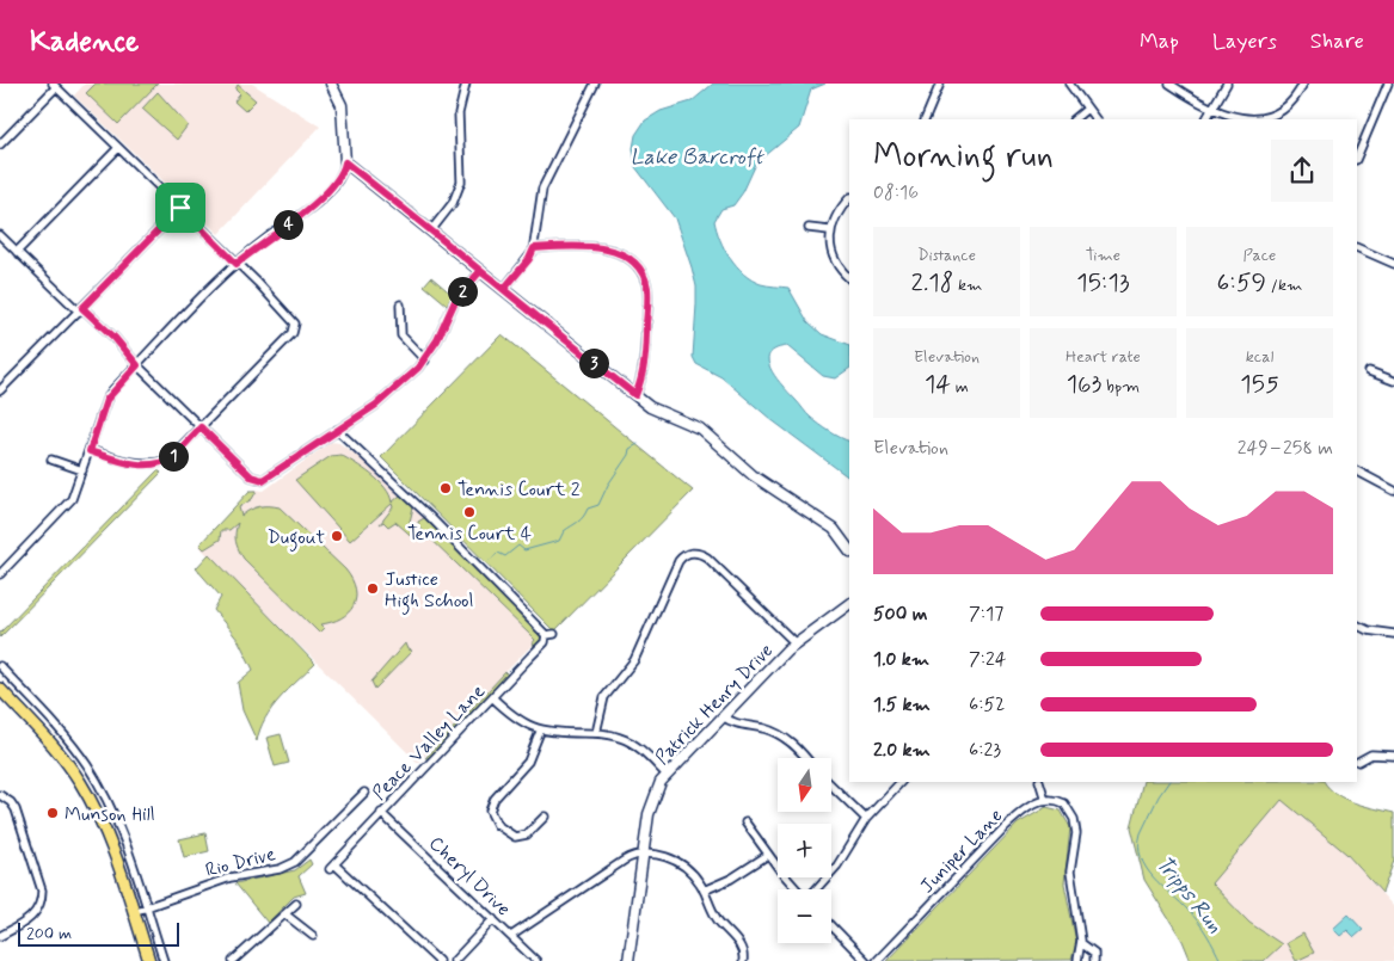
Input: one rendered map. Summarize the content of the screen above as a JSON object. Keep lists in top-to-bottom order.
{
  "streets": {
    "street": [
      "Patrick Henry Drive",
      "Peace Valley Lane",
      "Juniper Lane",
      "Rio Drive",
      "Cheryl Drive"
    ]
  },
  "crossings": [
    ["Peace Valley Lane", "Cheryl Drive"]
  ],
  "water": ["Lake Barcroft", "Tripps Run"],
  "places": [
    "Tennis Court 2",
    "Tennis Court 4",
    "Dugout",
    "Justice High School",
    "Munson Hill"
  ],
  "scale_bar": "200 m",
  "north": "bottom",
  "page": {
    "header": "Kadence",
    "nav": ["Map", "Layers", "Share"],
    "heading": ["Morning run", "08:16"],
    "pins": [
      "4",
      "2",
      "3",
      "1"
    ],
    "stats": [
      ["Distance", "2.18 km"],
      ["Time", "15:13"],
      ["Pace", "6:59 /km"],
      ["Elevation", "14 m"],
      ["Heart rate", "163 bpm"],
      ["kcal", "155"]
    ],
    "chart": ["Elevation", "249–258 m"],
    "list": [
      {
        "name": "500 m",
        "note": "7:17"
      },
      {
        "name": "1.0 km",
        "note": "7:24"
      },
      {
        "name": "1.5 km",
        "note": "6:52"
      },
      {
        "name": "2.0 km",
        "note": "6:23"
      }
    ],
    "map_buttons": ["+", "−"],
    "scale": "200 m"
  }
}
